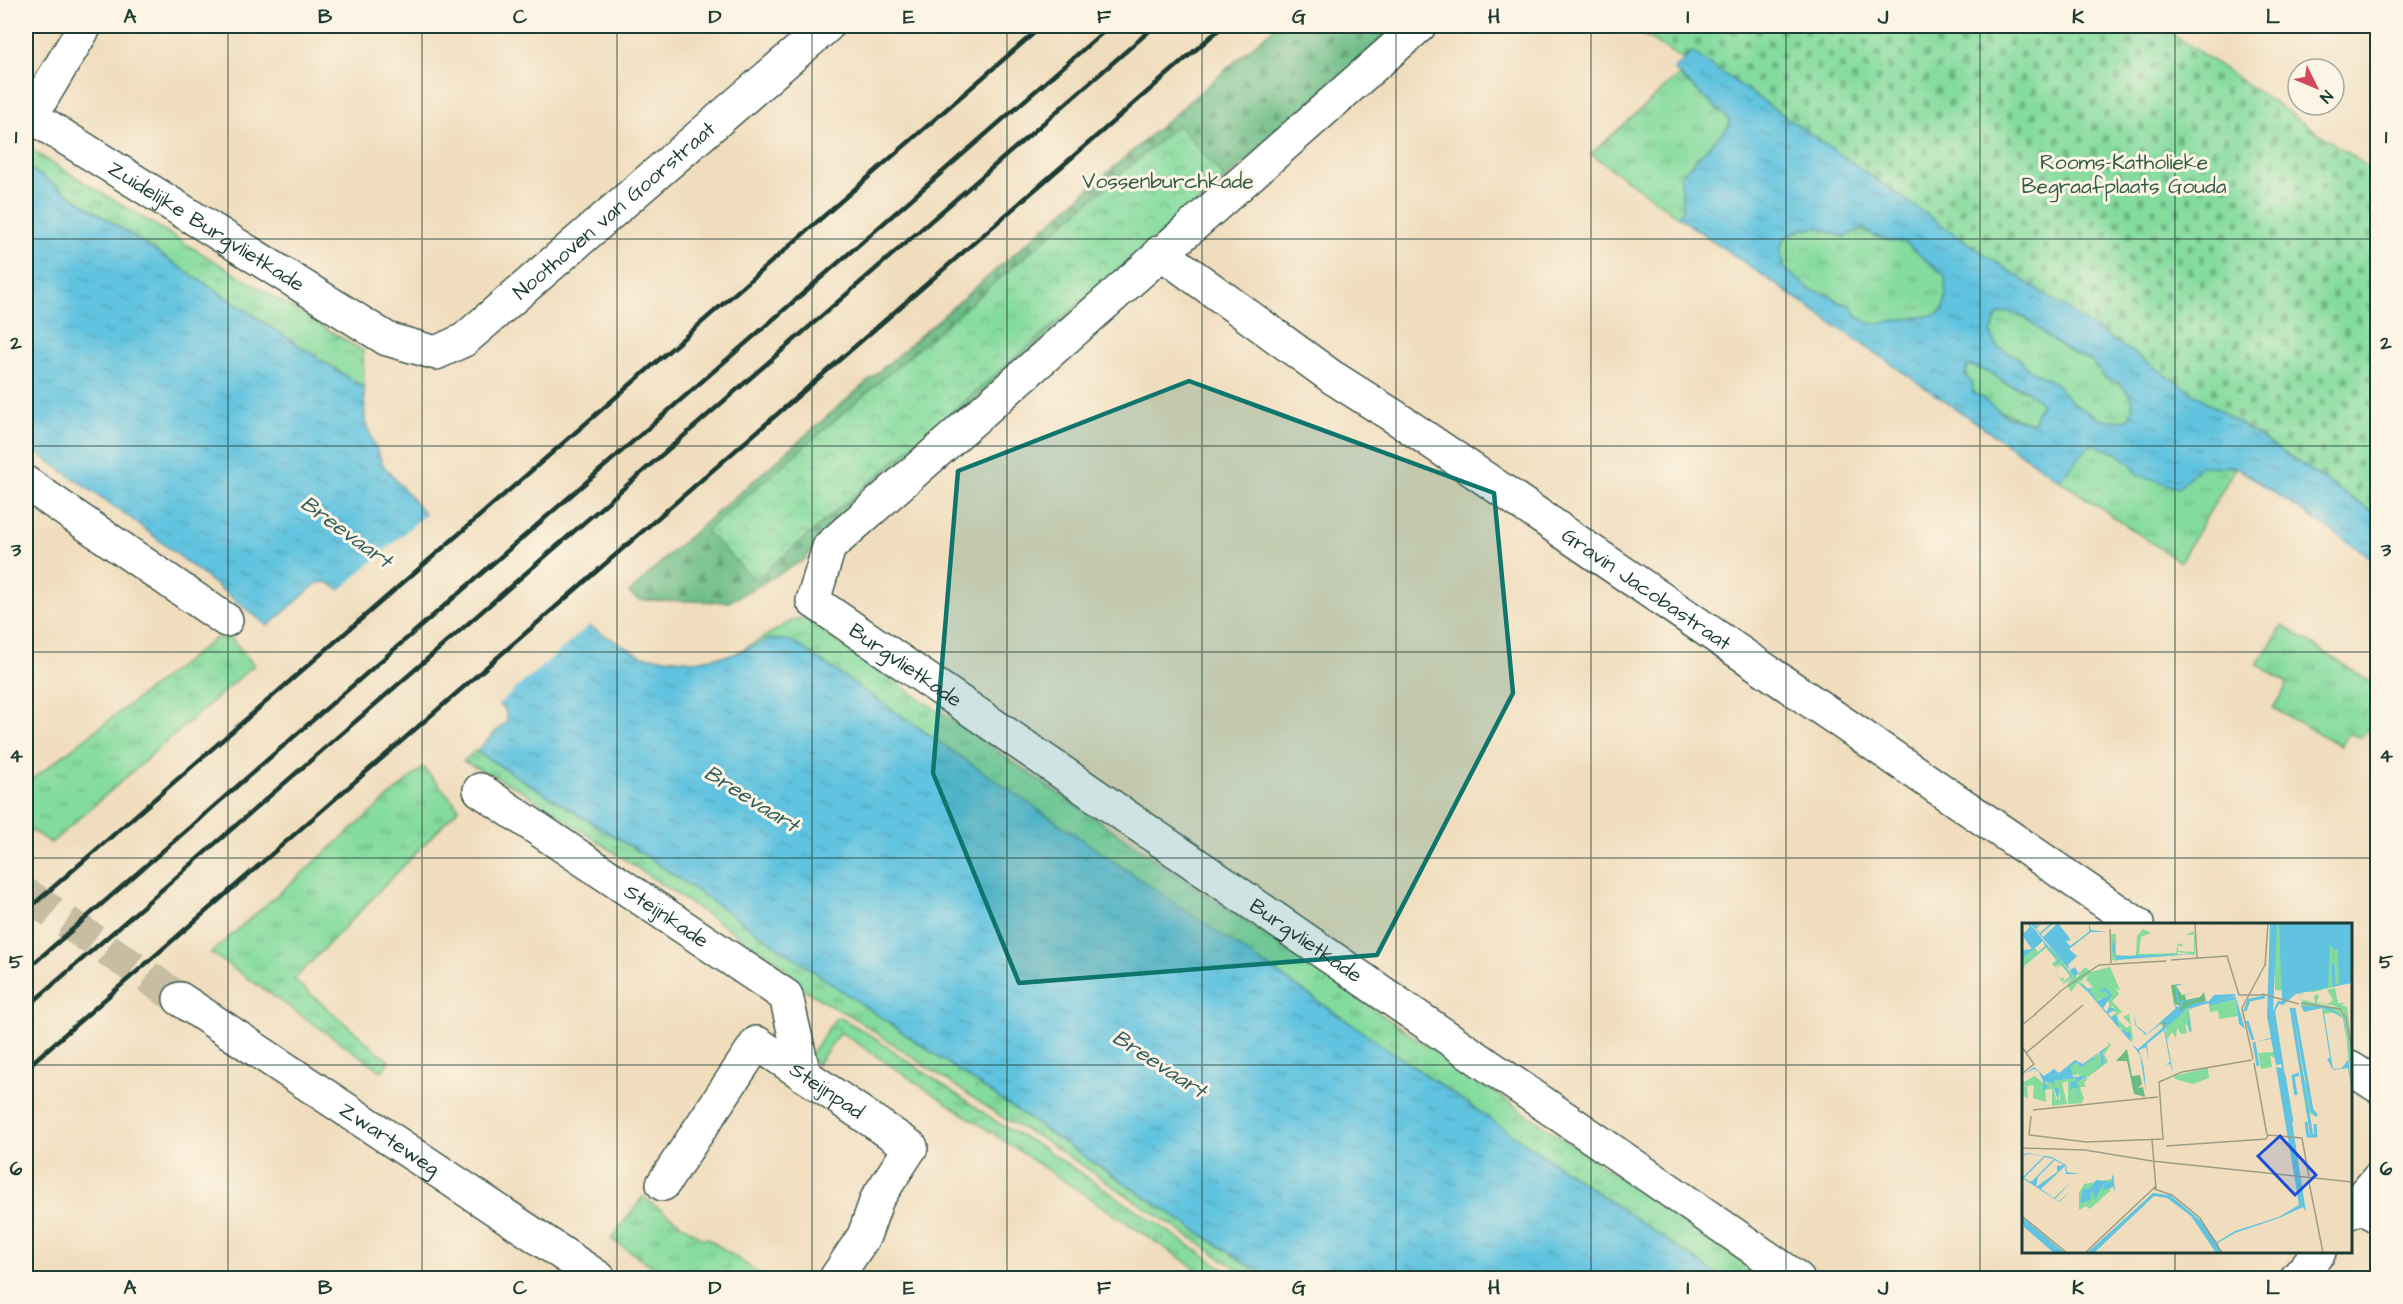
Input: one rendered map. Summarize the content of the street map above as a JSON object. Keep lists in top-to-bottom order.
{
  "streets": {
    "street": [
      "Noothoven van Goorstraat",
      "Zuidelijke Burgvlietkade",
      "Gravin Jacobastraat",
      "Burgvlietkade",
      "Steijnkade",
      "Steijnpad",
      "Zwarteweg"
    ]
  },
  "crossings": [
    ["Noothoven van Goorstraat", "Zuidelijke Burgvlietkade"],
    ["Gravin Jacobastraat", "Burgvlietkade"],
    ["Steijnkade", "Steijnpad"]
  ],
  "water": ["Breevaart"],
  "parks": ["Rooms-Katholieke Begraafplaats Gouda", "Vossenburchkade"],
  "north": "bottom right",
  "grid": {
    "columns": [
      "A",
      "B",
      "C",
      "D",
      "E",
      "F",
      "G",
      "H",
      "I",
      "J",
      "K",
      "L"
    ],
    "rows": [
      "1",
      "2",
      "3",
      "4",
      "5",
      "6"
    ]
  }
}
